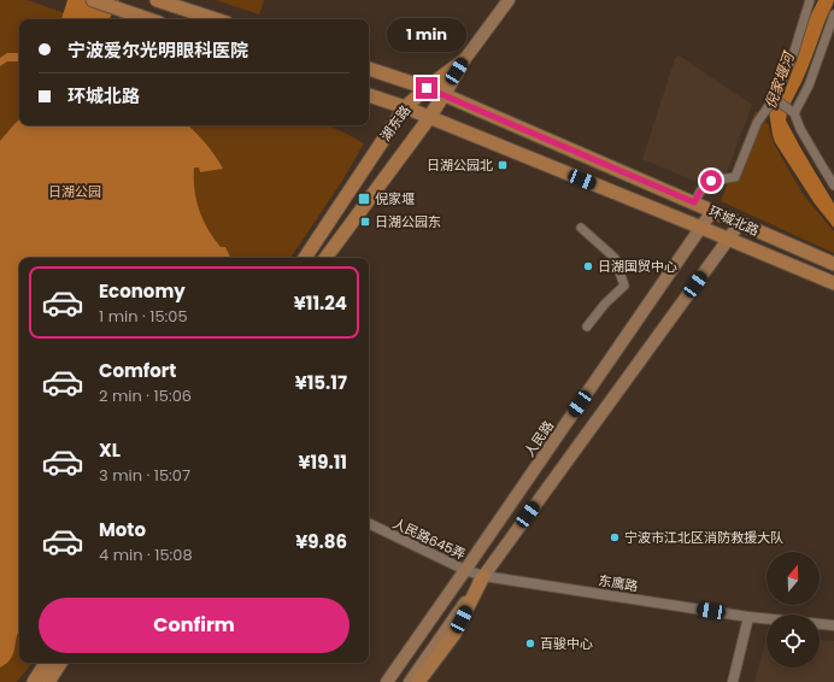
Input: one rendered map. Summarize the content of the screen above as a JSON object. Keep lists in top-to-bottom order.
{
  "streets": {
    "main road": ["湖东路", "环城北路", "人民路"],
    "street": ["人民路645弄", "东鹰路"]
  },
  "crossings": [
    ["湖东路", "环城北路"],
    ["环城北路", "人民路"],
    ["人民路", "人民路645弄"],
    ["人民路645弄", "东鹰路"]
  ],
  "water": ["倪家堰河"],
  "parks": ["日湖公园"],
  "places": {
    "transit": ["日湖公园北", "倪家堰", "日湖公园东"],
    "other": ["日湖国贸中心", "宁波市江北区消防救援大队", "百骏中心"]
  },
  "north": "top",
  "page": {
    "bubble": "1 min",
    "banner": ["宁波爱尔光明眼科医院", "环城北路"],
    "list": [
      {
        "name": "Economy",
        "note": "1 min · 15:05",
        "value": "¥11.24"
      },
      {
        "name": "Comfort",
        "note": "2 min · 15:06",
        "value": "¥15.17"
      },
      {
        "name": "XL",
        "note": "3 min · 15:07",
        "value": "¥19.11"
      },
      {
        "name": "Moto",
        "note": "4 min · 15:08",
        "value": "¥9.86"
      }
    ],
    "buttons": "Confirm"
  }
}
